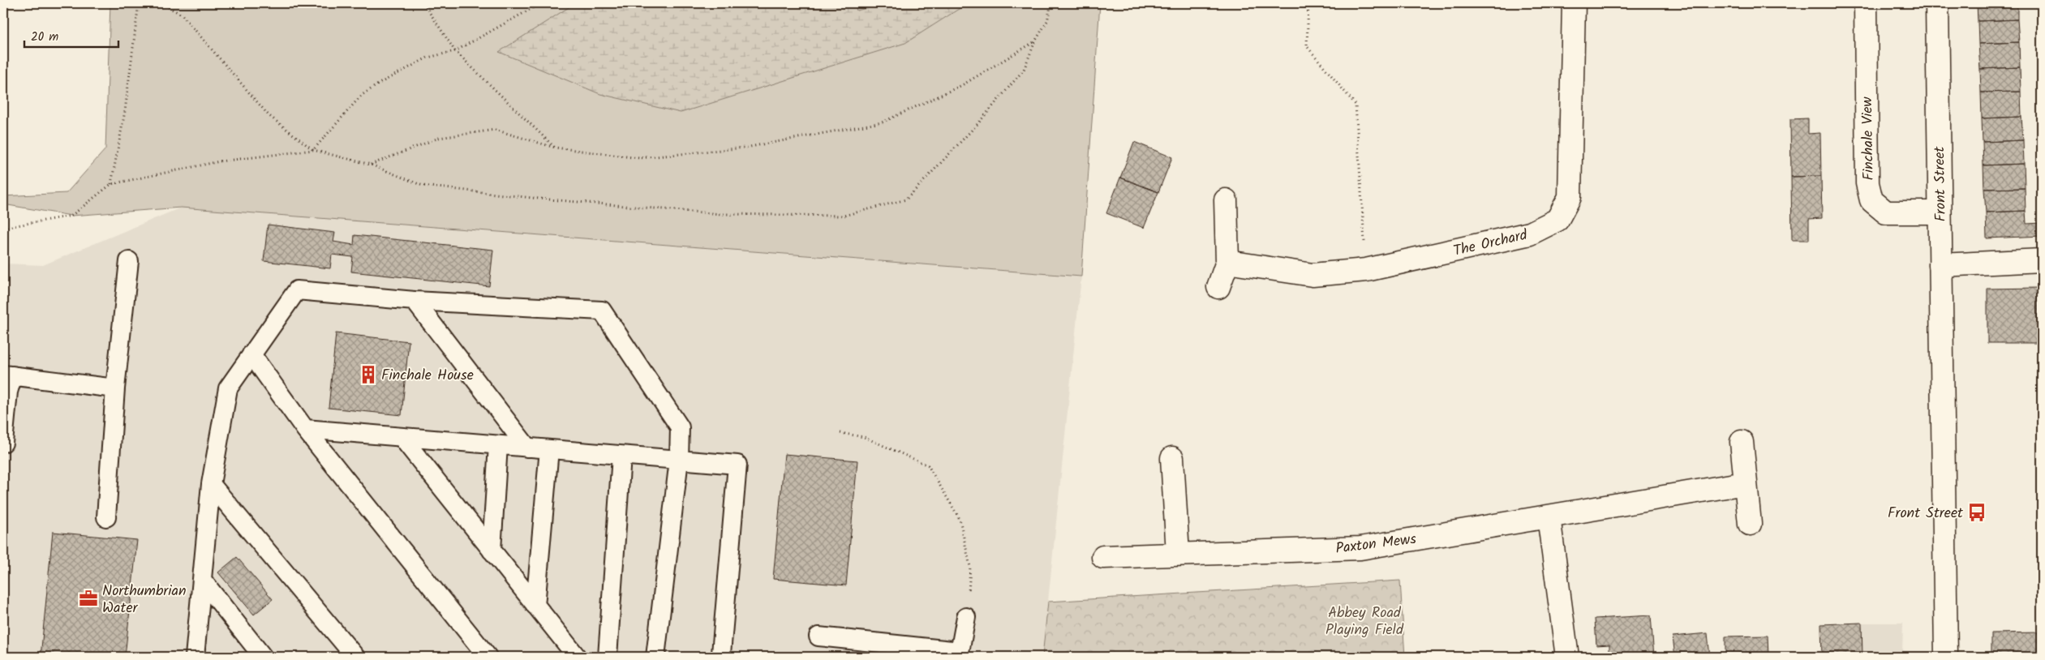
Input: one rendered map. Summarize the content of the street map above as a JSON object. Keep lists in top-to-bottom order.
{
  "streets": {
    "street": [
      "Finchale View",
      "Front Street",
      "The Orchard",
      "Paxton Mews"
    ]
  },
  "crossings": [
    ["Finchale View", "Front Street"]
  ],
  "parks": ["Abbey Road Playing Field"],
  "places": {
    "building": ["Finchale House"],
    "bus stop": ["Front Street"],
    "office": ["Northumbrian Water"]
  },
  "scale_bar": "20 m"
}
